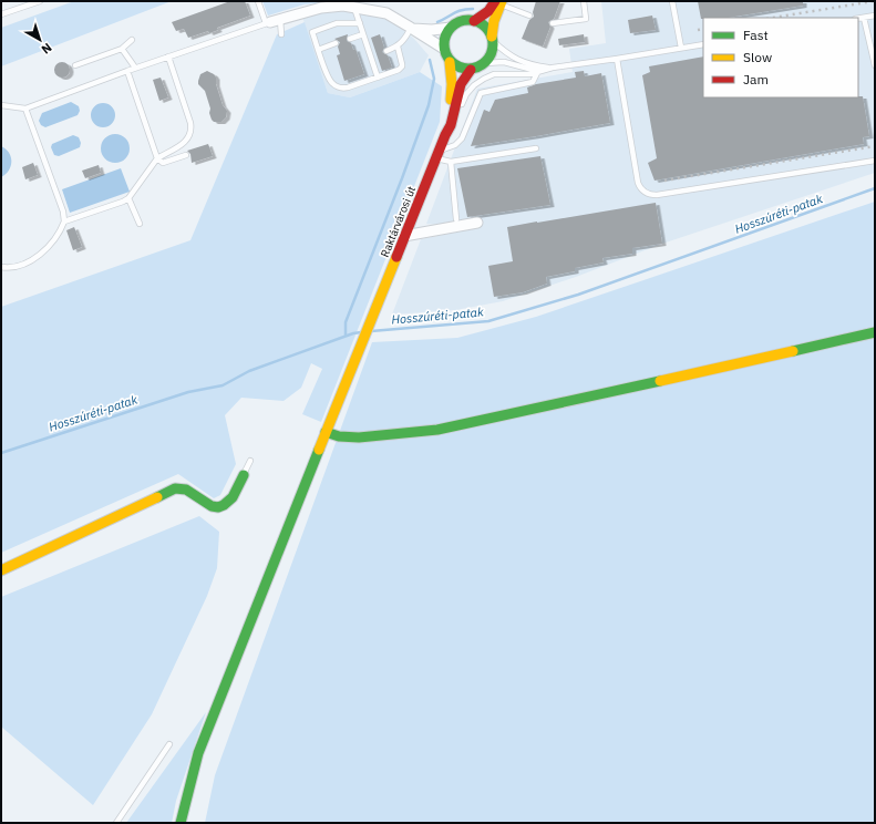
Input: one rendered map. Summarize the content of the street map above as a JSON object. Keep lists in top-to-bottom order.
{
  "streets": {
    "street": ["Raktárvárosi út"]
  },
  "water": ["Hosszúréti-patak"],
  "legend": ["Fast", "Slow", "Jam"],
  "north": "bottom right"
}
